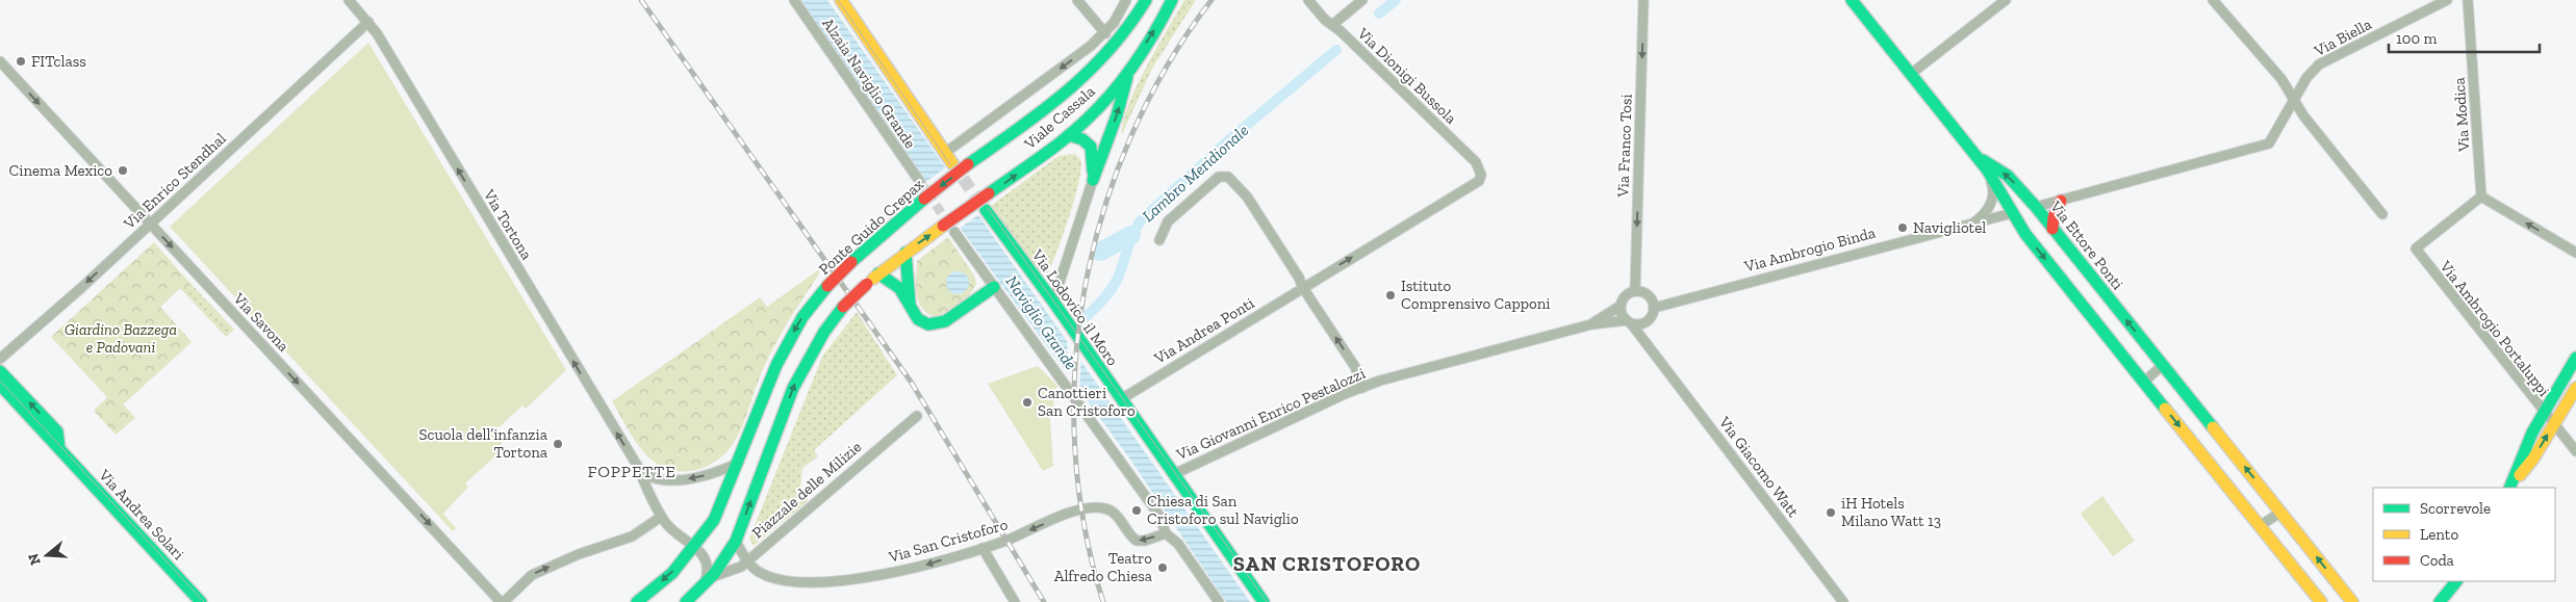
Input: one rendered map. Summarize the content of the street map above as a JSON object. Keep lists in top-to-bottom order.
{
  "streets": {
    "street": [
      "Via Biella",
      "Via Dionigi Bussola",
      "Alzaia Naviglio Grande",
      "Via Modica",
      "Viale Cassala",
      "Via Franco Tosi",
      "Via Enrico Stendhal",
      "Via Tortona",
      "Ponte Guido Crepax",
      "Via Ettore Ponti",
      "Via Ambrogio Binda",
      "Via Lodovico il Moro",
      "Via Savona",
      "Via Ambrogio Portaluppi",
      "Via Andrea Ponti",
      "Via Giovanni Enrico Pestalozzi",
      "Via Giacomo Watt",
      "Piazzale delle Milizie",
      "Via Andrea Solari",
      "Via San Cristoforo"
    ]
  },
  "crossings": [
    ["Via Biella", "Via Ambrogio Binda"],
    ["Via Dionigi Bussola", "Via Andrea Ponti"],
    ["Via Modica", "Via Ambrogio Portaluppi"],
    ["Viale Cassala", "Ponte Guido Crepax"],
    ["Via Franco Tosi", "Via Ambrogio Binda"],
    ["Via Franco Tosi", "Via Giovanni Enrico Pestalozzi"],
    ["Via Franco Tosi", "Via Giacomo Watt"],
    ["Via Enrico Stendhal", "Via Tortona"],
    ["Via Enrico Stendhal", "Via Savona"],
    ["Via Ettore Ponti", "Via Ambrogio Binda"],
    ["Via Ambrogio Binda", "Via Giovanni Enrico Pestalozzi"],
    ["Via Ambrogio Binda", "Via Giacomo Watt"],
    ["Via Lodovico il Moro", "Via Andrea Ponti"],
    ["Via Lodovico il Moro", "Via Giovanni Enrico Pestalozzi"],
    ["Via Giovanni Enrico Pestalozzi", "Via Giacomo Watt"],
    ["Piazzale delle Milizie", "Via San Cristoforo"]
  ],
  "one_way": [
    "Via Franco Tosi",
    "Via Enrico Stendhal",
    "Via Tortona",
    "Ponte Guido Crepax",
    "Via Savona",
    "Via Andrea Ponti",
    "Via San Cristoforo"
  ],
  "districts": ["FOPPETTE", "SAN CRISTOFORO"],
  "water": ["Lambro Meridionale", "Naviglio Grande"],
  "parks": ["Giardino Bazzega e Padovani"],
  "places": [
    "FITclass",
    "Cinema Mexico",
    "Navigliotel",
    "Istituto Comprensivo Capponi",
    "Canottieri San Cristoforo",
    "Scuola dell’infanzia Tortona",
    "Chiesa di San Cristoforo sul Naviglio",
    "iH Hotels Milano Watt 13",
    "Teatro Alfredo Chiesa"
  ],
  "legend": ["Scorrevole", "Lento", "Coda"],
  "scale_bar": "100 m",
  "north": "left"
}
